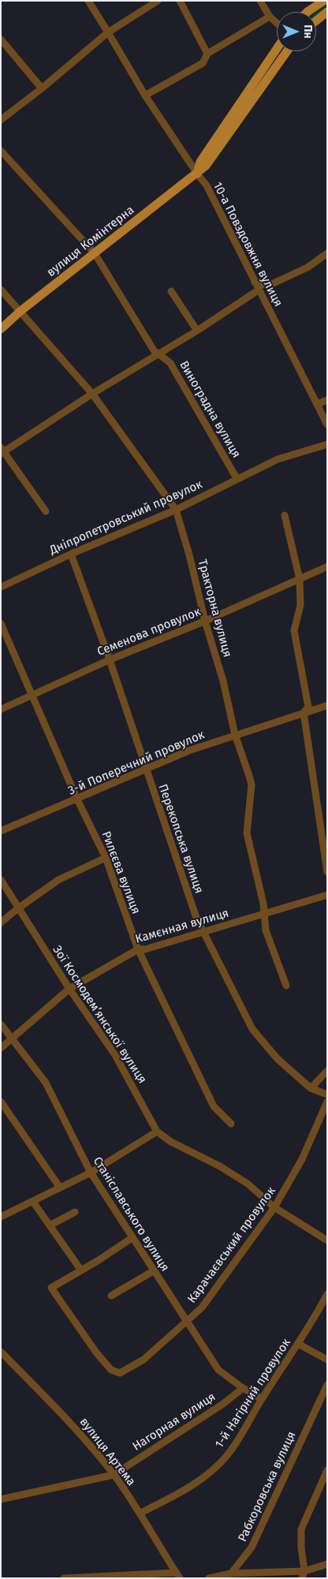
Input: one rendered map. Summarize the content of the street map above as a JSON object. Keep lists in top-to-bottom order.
{
  "streets": {
    "main road": ["вулиця Комінтерна"],
    "street": [
      "10-а Повздовжня вулиця",
      "Виноградна вулиця",
      "Дніпропетровський провулок",
      "Тракторна вулиця",
      "Семенова провулок",
      "3-й Поперечний провулок",
      "Перекопська вулиця",
      "Рилєєва вулиця",
      "Камєнная вулиця",
      "Зої Космодем’янської вулиця",
      "Станіславського вулиця",
      "Карачаєвський провулок",
      "1-й Нагірний провулок",
      "Нагорная вулиця",
      "вулиця Артема",
      "Рабкоровська вулиця"
    ]
  },
  "crossings": [
    ["вулиця Комінтерна", "10-а Повздовжня вулиця"],
    ["вулиця Комінтерна", "Виноградна вулиця"],
    ["вулиця Комінтерна", "Тракторна вулиця"],
    ["Виноградна вулиця", "Дніпропетровський провулок"],
    ["Дніпропетровський провулок", "Тракторна вулиця"],
    ["Дніпропетровський провулок", "Перекопська вулиця"],
    ["Тракторна вулиця", "Семенова провулок"],
    ["Тракторна вулиця", "3-й Поперечний провулок"],
    ["Тракторна вулиця", "Камєнная вулиця"],
    ["Семенова провулок", "Перекопська вулиця"],
    ["Семенова провулок", "Рилєєва вулиця"],
    ["3-й Поперечний провулок", "Перекопська вулиця"],
    ["3-й Поперечний провулок", "Рилєєва вулиця"],
    ["Перекопська вулиця", "Камєнная вулиця"],
    ["Перекопська вулиця", "Карачаєвський провулок"],
    ["Рилєєва вулиця", "Камєнная вулиця"],
    ["Камєнная вулиця", "Зої Космодем’янської вулиця"],
    ["Камєнная вулиця", "Станіславського вулиця"],
    ["Зої Космодем’янської вулиця", "Карачаєвський провулок"],
    ["Станіславського вулиця", "Карачаєвський провулок"],
    ["Станіславського вулиця", "1-й Нагірний провулок"],
    ["Станіславського вулиця", "Нагорная вулиця"],
    ["1-й Нагірний провулок", "вулиця Артема"],
    ["Нагорная вулиця", "вулиця Артема"]
  ],
  "north": "right"
}
